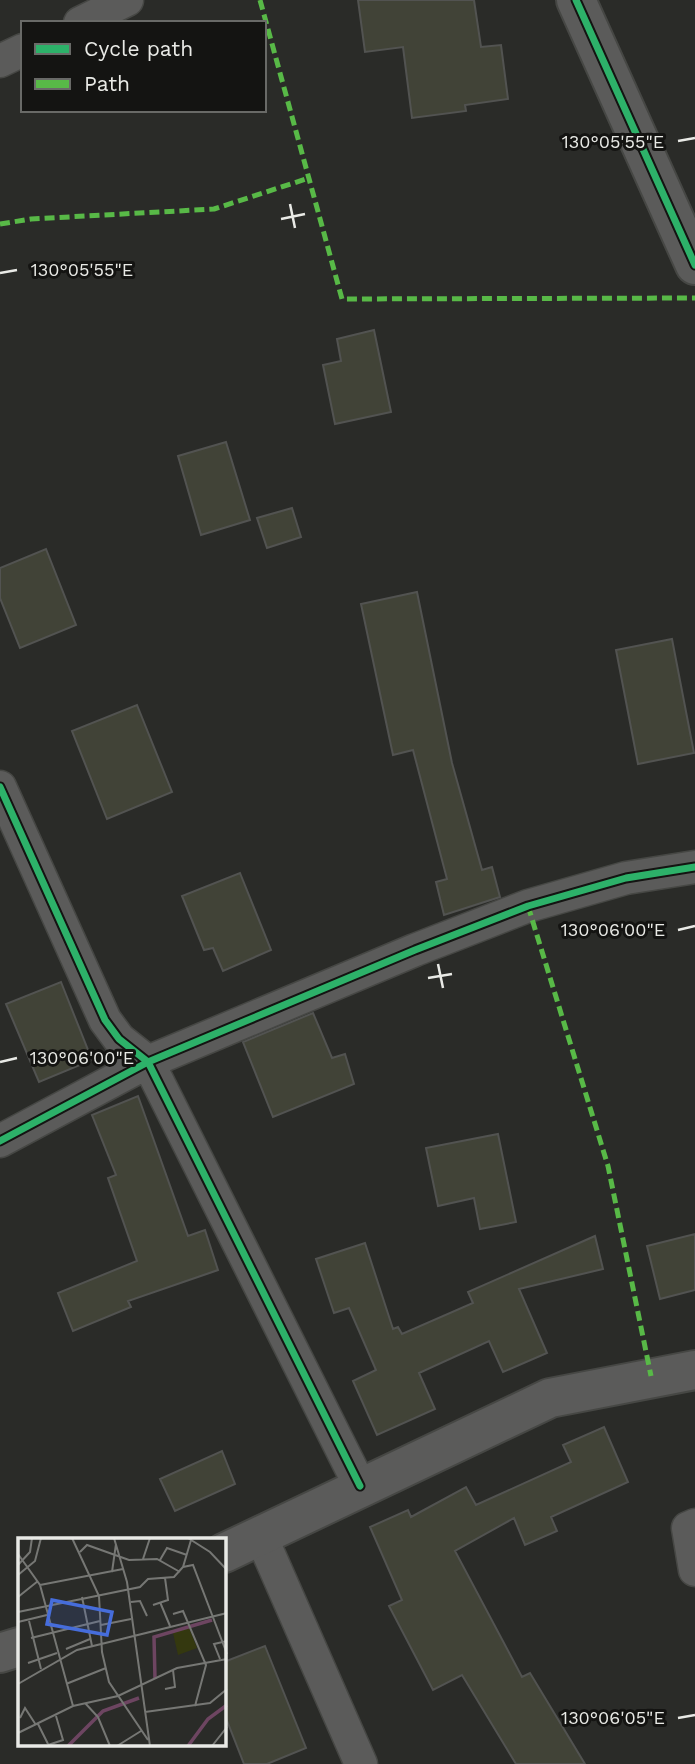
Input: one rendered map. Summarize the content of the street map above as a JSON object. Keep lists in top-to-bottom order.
{
  "legend": ["Cycle path", "Path"],
  "coordinates": ["130°05'55\"E", "130°06'00\"E", "130°06'05\"E"]
}
